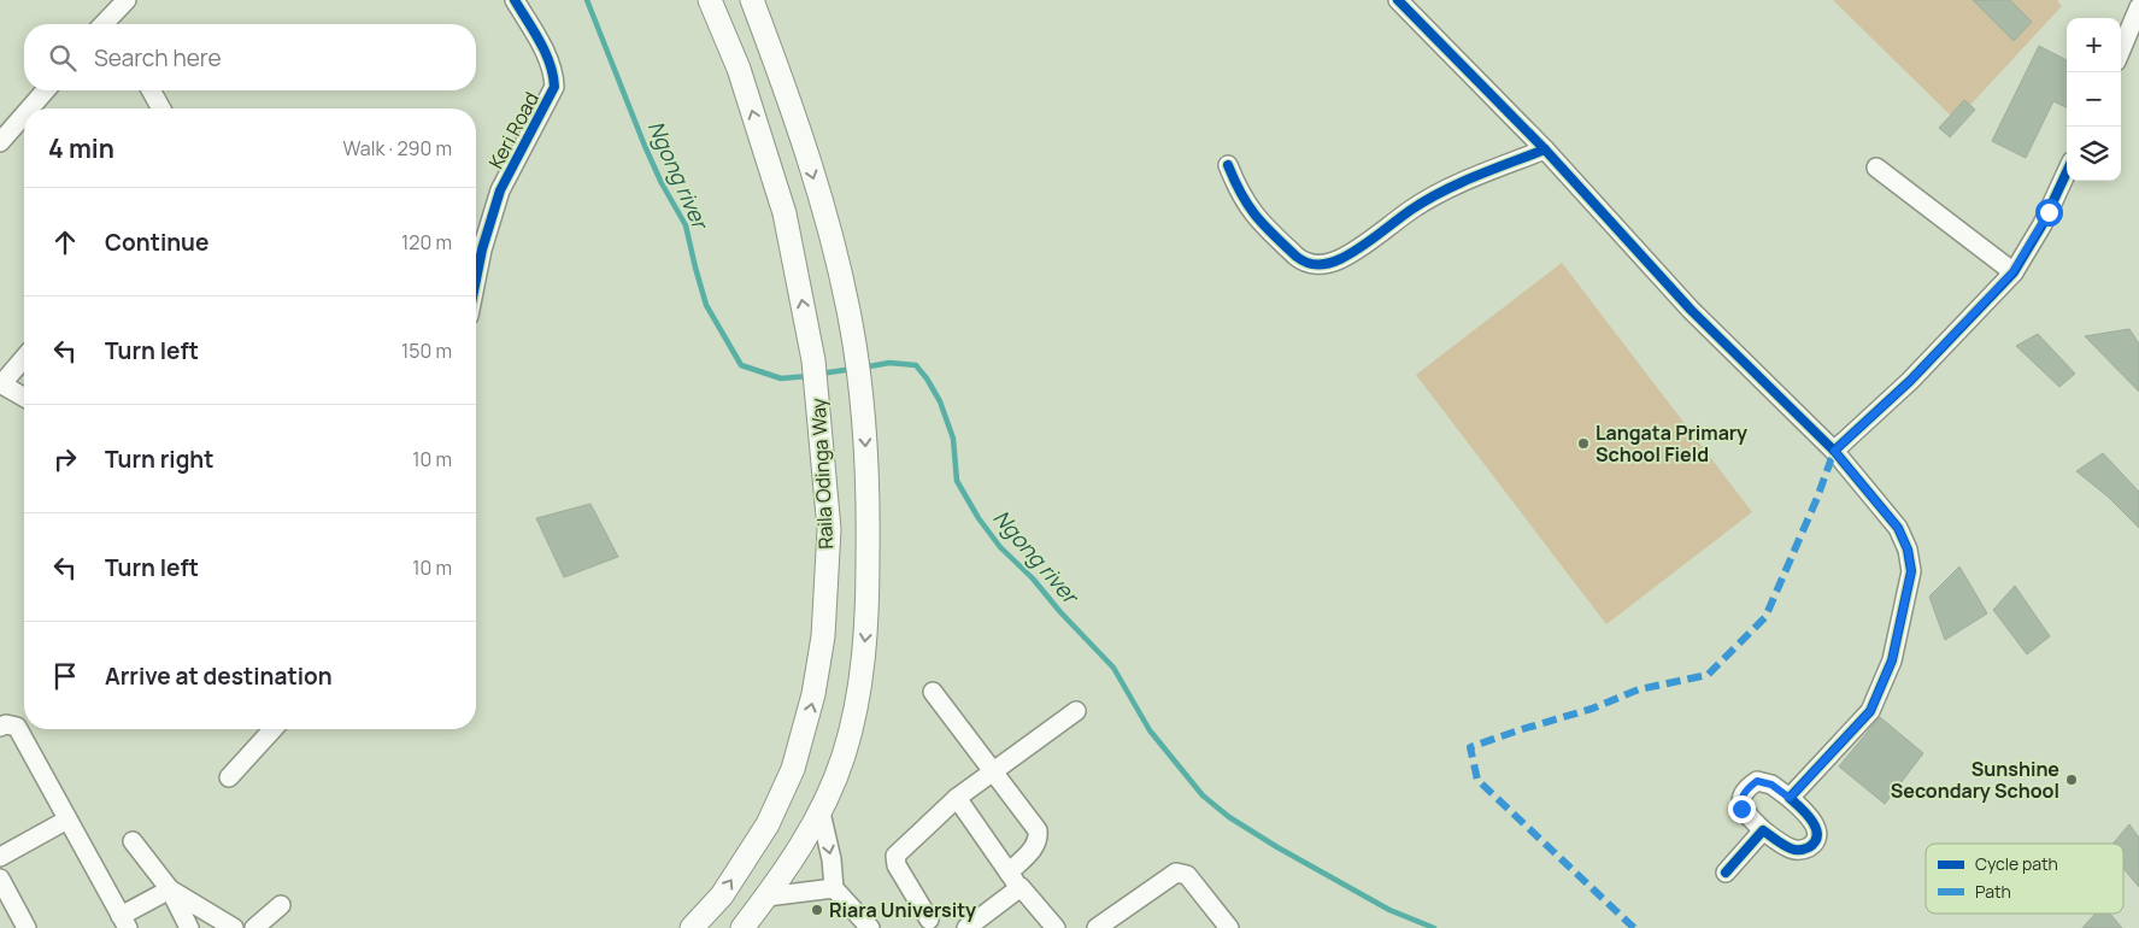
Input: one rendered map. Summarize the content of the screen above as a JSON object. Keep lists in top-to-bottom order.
{
  "streets": {
    "main road": ["Raila Odinga Way"],
    "street": ["Keri Road"]
  },
  "water": ["Ngong river"],
  "places": ["Langata Primary School Field", "Sunshine Secondary School", "Riara University"],
  "legend": ["Cycle path", "Path"],
  "page": {
    "map_buttons": ["+", "−"],
    "search": "Search here",
    "heading": ["4 min", "Walk · 290 m"],
    "list": [
      ["Continue", "120 m"],
      ["Turn left", "150 m"],
      ["Turn right", "10 m"],
      ["Turn left", "10 m"],
      "Arrive at destination"
    ]
  }
}
